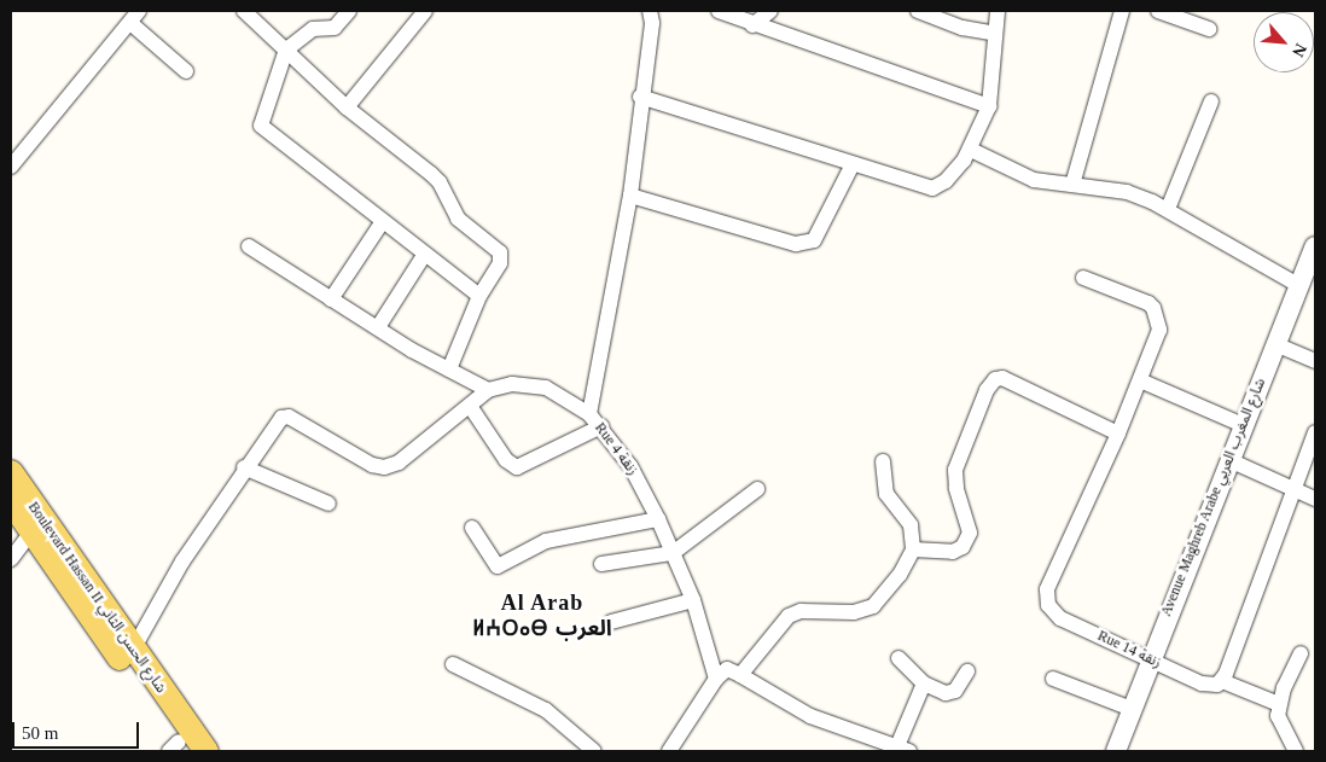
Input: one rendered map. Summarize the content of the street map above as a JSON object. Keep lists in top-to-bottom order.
{
  "streets": {
    "main road": ["Boulevard Hassan II شارع الحسن الثاني"],
    "street": ["Rue 4 زنقة", "Avenue Maghreb Arabe شارع المغرب العربي", "Rue 14 زنقة"]
  },
  "crossings": [
    ["Avenue Maghreb Arabe شارع المغرب العربي", "Rue 14 زنقة"]
  ],
  "districts": ["Al Arab ⵍⵄⵔⴰⴱ العرب"],
  "scale_bar": "50 m",
  "north": "bottom right"
}
